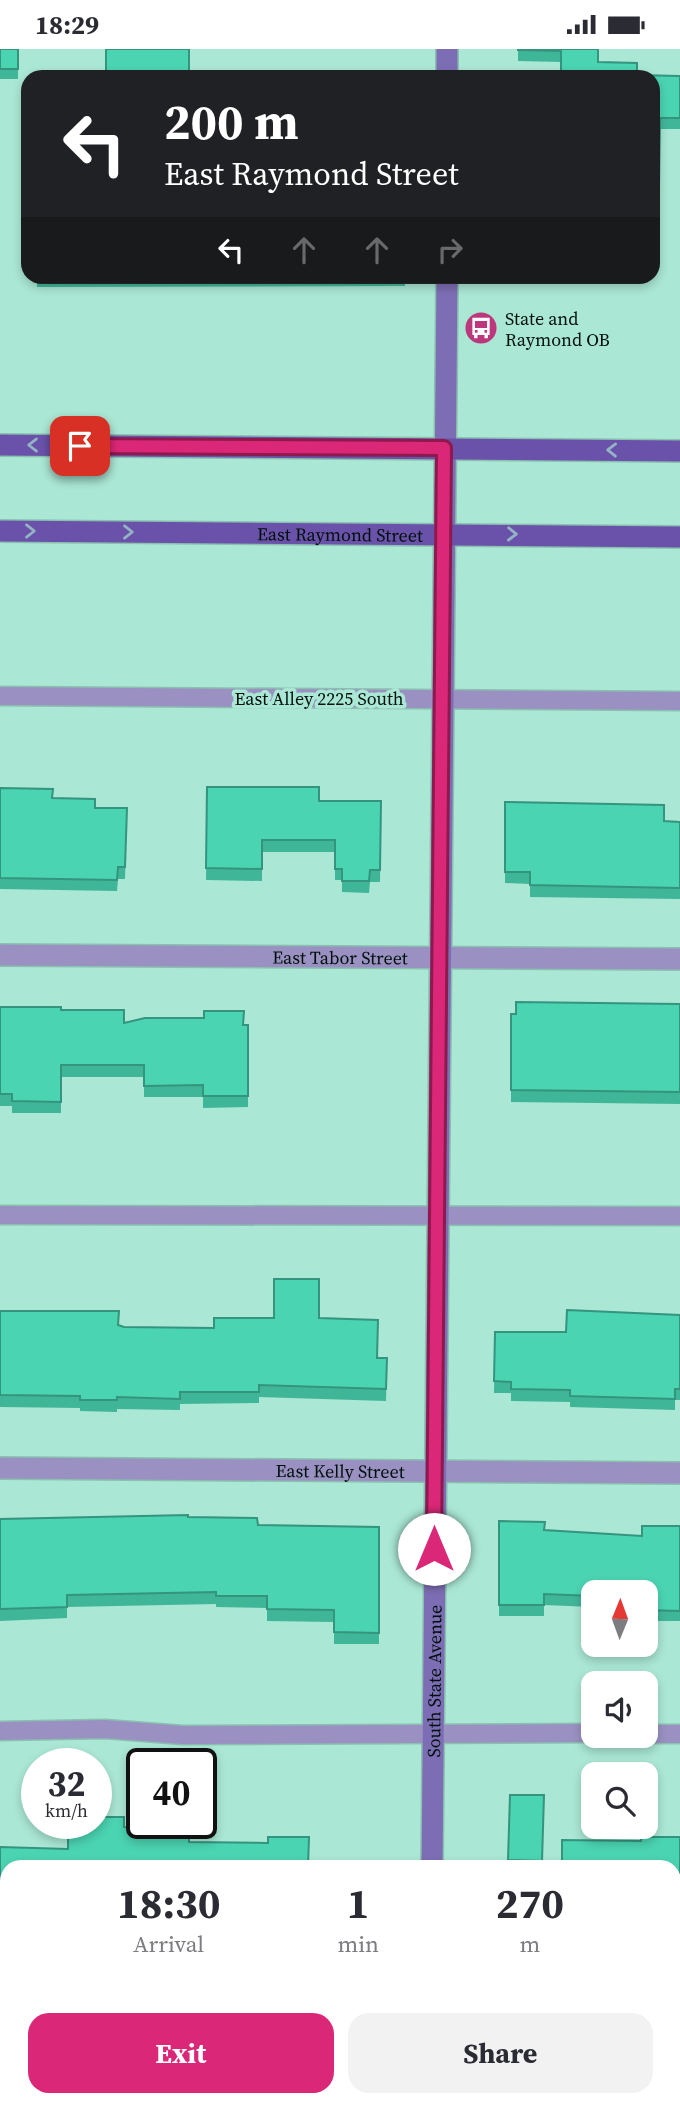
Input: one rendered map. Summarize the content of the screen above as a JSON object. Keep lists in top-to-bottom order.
{
  "streets": {
    "main road": ["East Raymond Street"],
    "street": ["East Tabor Street", "East Kelly Street", "South State Avenue"],
    "lane": ["East Alley 2225 South"]
  },
  "crossings": [
    ["East Raymond Street", "South State Avenue"],
    ["East Alley 2225 South", "South State Avenue"],
    ["East Tabor Street", "South State Avenue"],
    ["East Kelly Street", "South State Avenue"]
  ],
  "places": {
    "bus stop": ["State and Raymond OB"]
  },
  "north": "top",
  "page": {
    "status": "18:29",
    "turn": ["200 m", "East Raymond Street"],
    "speed": "32 km/h",
    "limit": "40",
    "eta": [
      "18:30",
      "Arrival",
      "1",
      "min",
      "270",
      "m"
    ],
    "buttons": ["Exit", "Share"]
  }
}
